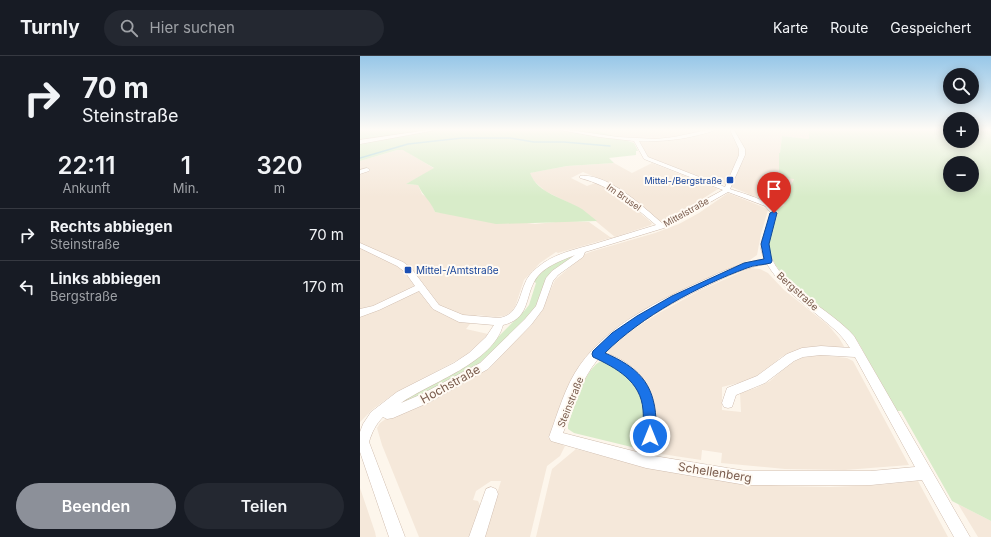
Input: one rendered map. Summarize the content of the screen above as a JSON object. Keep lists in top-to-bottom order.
{
  "streets": {
    "street": [
      "Im Brusel",
      "Mittelstraße",
      "Bergstraße",
      "Hochstraße",
      "Steinstraße",
      "Schellenberg"
    ]
  },
  "crossings": [
    ["Im Brusel", "Mittelstraße"],
    ["Mittelstraße", "Hochstraße"],
    ["Bergstraße", "Steinstraße"],
    ["Bergstraße", "Schellenberg"],
    ["Steinstraße", "Schellenberg"]
  ],
  "places": {
    "transit": ["Mittel-/Bergstraße", "Mittel-/Amtstraße"]
  },
  "page": {
    "header": "Turnly",
    "search": "Hier suchen",
    "nav": ["Karte", "Route", "Gespeichert"],
    "turn": ["70 m", "Steinstraße"],
    "map_buttons": ["+", "−"],
    "eta": [
      "22:11",
      "Ankunft",
      "1",
      "Min.",
      "320",
      "m"
    ],
    "list": [
      {
        "name": "Rechts abbiegen",
        "note": "Steinstraße",
        "value": "70 m"
      },
      {
        "name": "Links abbiegen",
        "note": "Bergstraße",
        "value": "170 m"
      }
    ],
    "buttons": ["Beenden", "Teilen"]
  }
}
